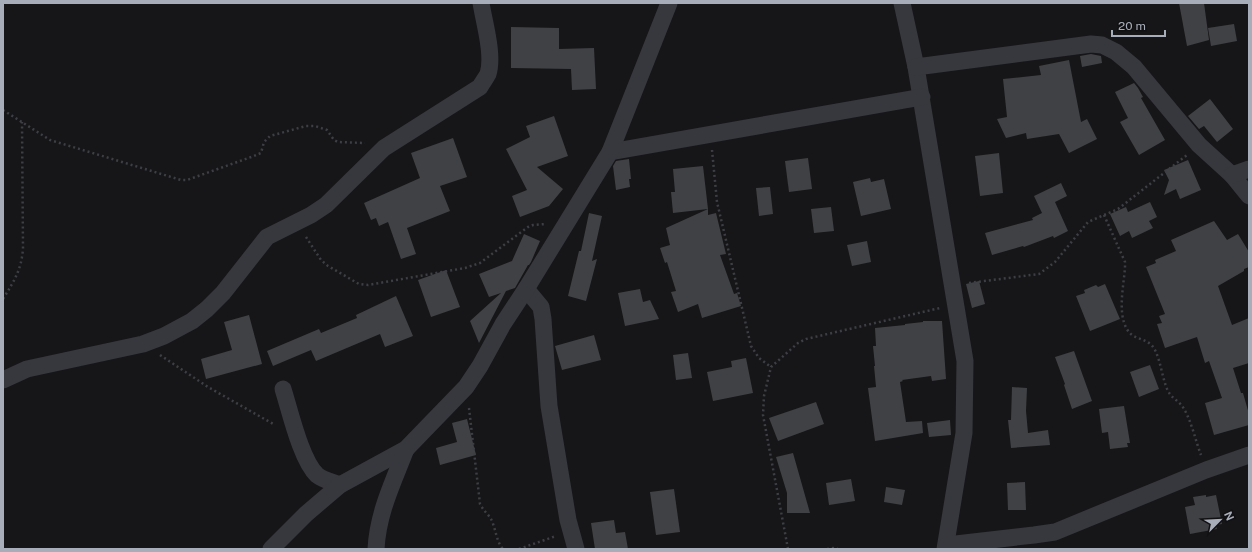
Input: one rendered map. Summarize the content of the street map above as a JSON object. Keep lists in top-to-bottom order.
{
  "scale_bar": "20 m",
  "north": "top right"
}
